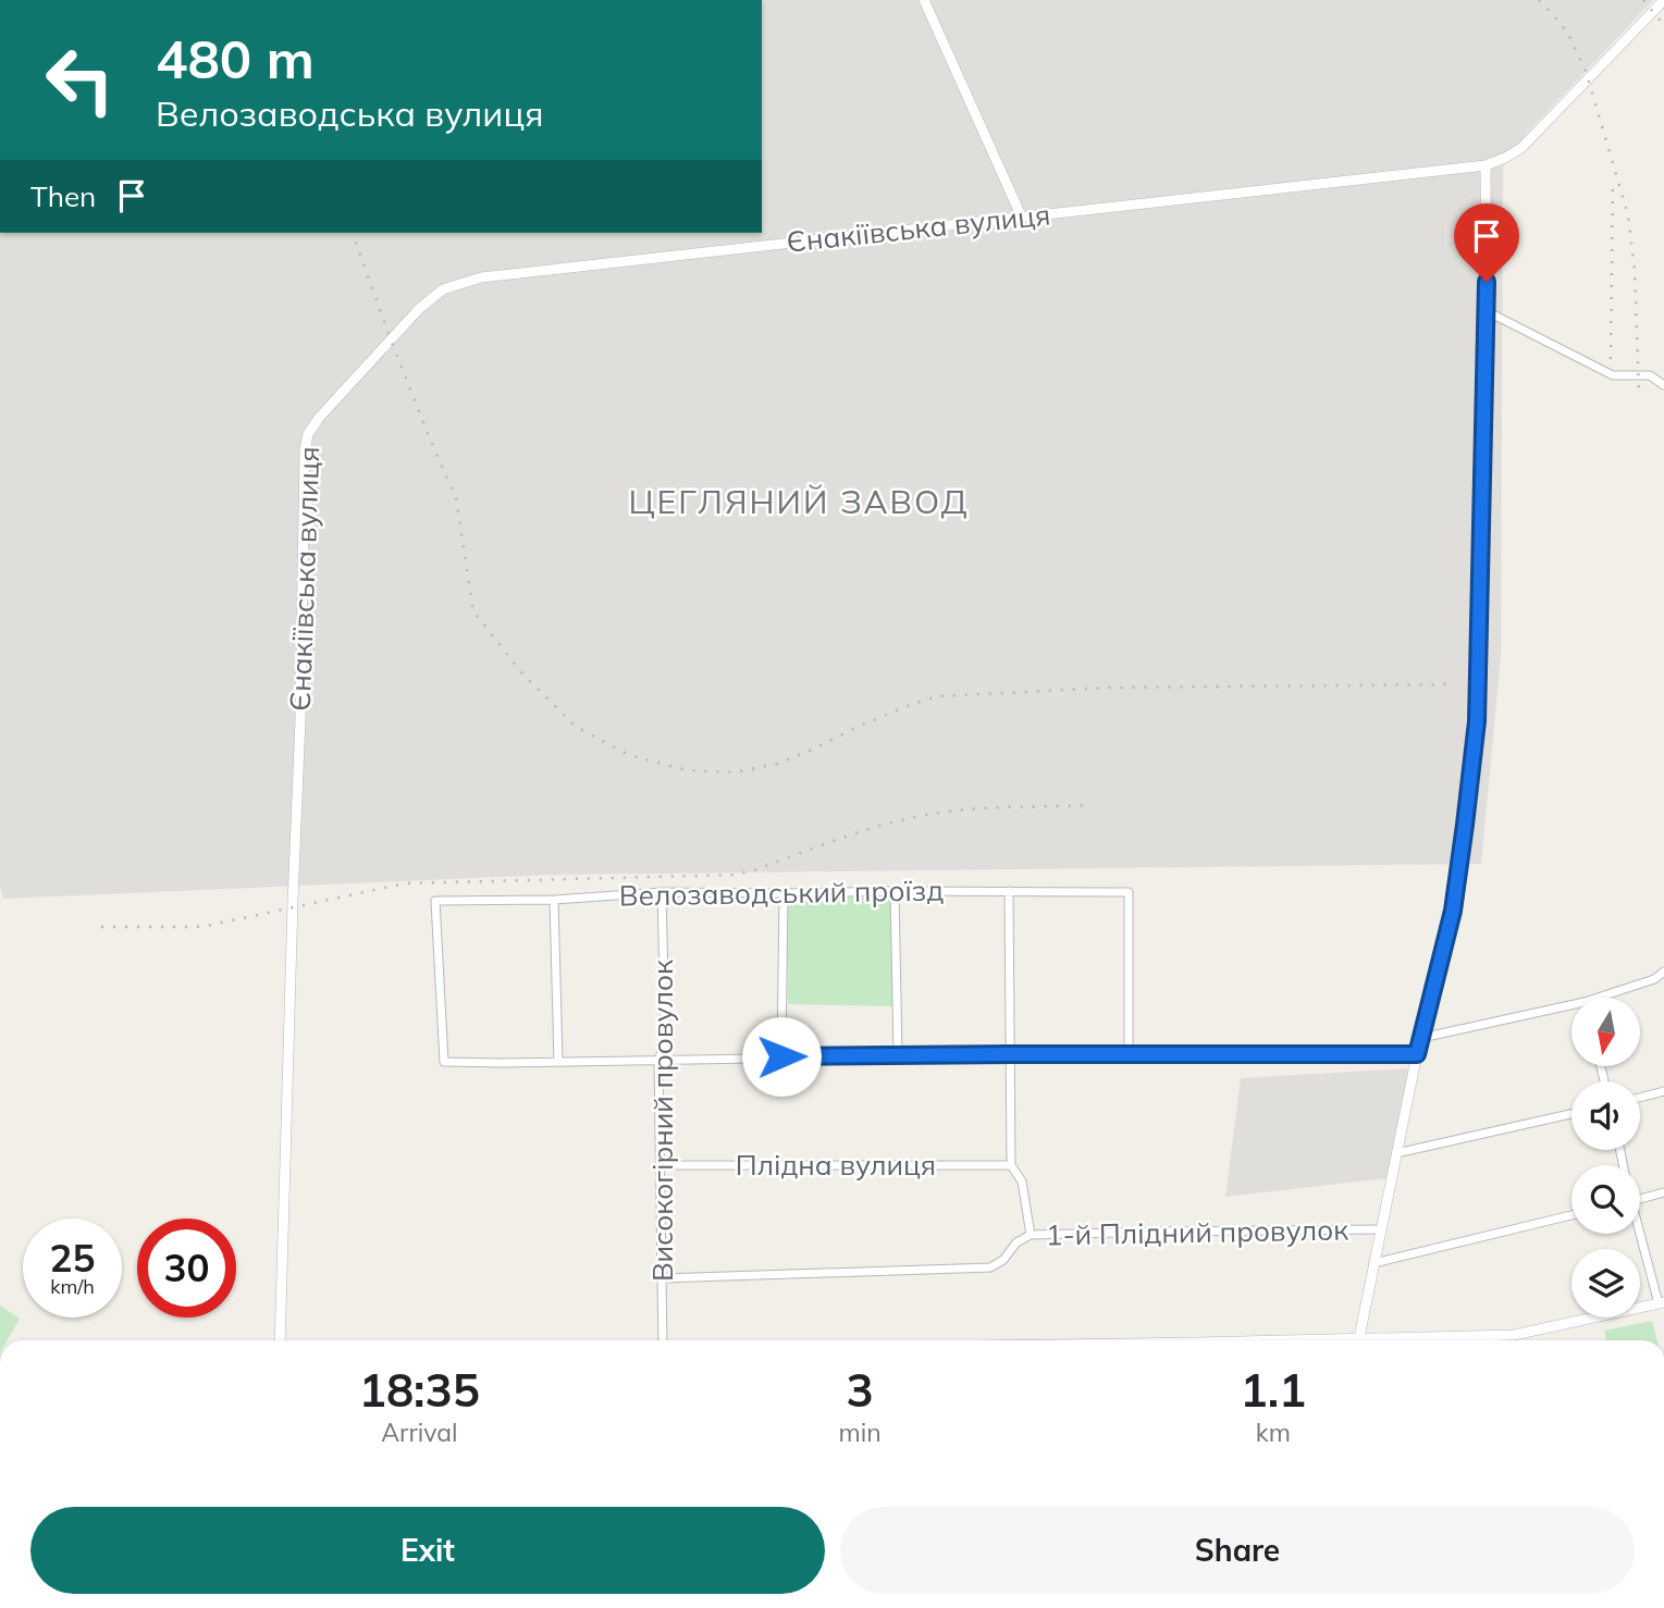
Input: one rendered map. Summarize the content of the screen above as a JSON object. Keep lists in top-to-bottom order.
{
  "streets": {
    "street": [
      "Єнакіївська вулиця",
      "Велозаводський проїзд",
      "Високогірний провулок",
      "Плідна вулиця",
      "1-й Плідний провулок"
    ]
  },
  "crossings": [
    ["Велозаводський проїзд", "Високогірний провулок"],
    ["Високогірний провулок", "Плідна вулиця"],
    ["Високогірний провулок", "1-й Плідний провулок"]
  ],
  "districts": ["ЦЕГЛЯНИЙ ЗАВОД"],
  "north": "bottom",
  "page": {
    "turn": ["480 m", "Велозаводська вулиця"],
    "then": "Then",
    "speed": "25 km/h",
    "limit": "30",
    "eta": [
      "18:35",
      "Arrival",
      "3",
      "min",
      "1.1",
      "km"
    ],
    "buttons": ["Exit", "Share"]
  }
}
